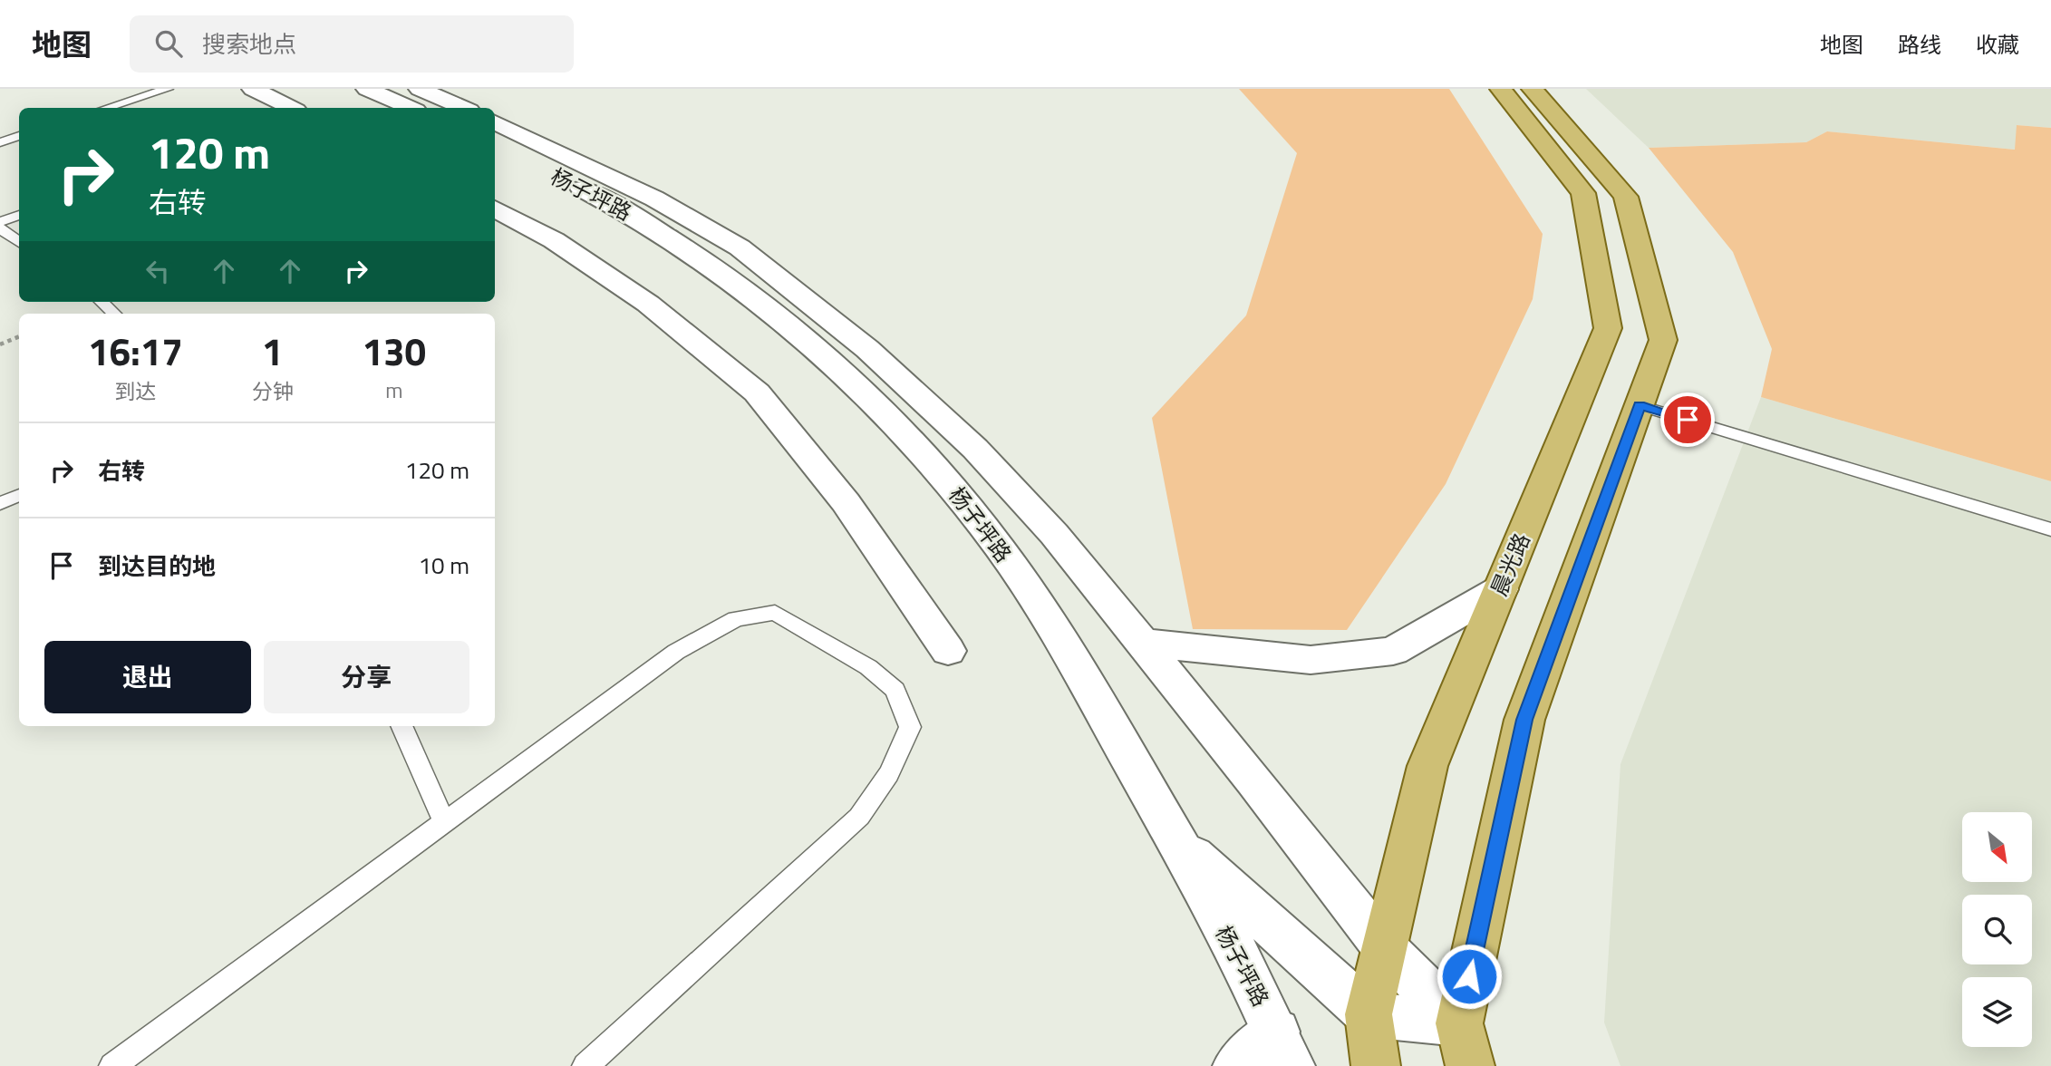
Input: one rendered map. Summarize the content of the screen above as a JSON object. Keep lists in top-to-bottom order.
{
  "streets": {
    "main road": ["杨子坪路", "晨光路"]
  },
  "north": "bottom right",
  "page": {
    "header": "地图",
    "search": "搜索地点",
    "nav": ["地图", "路线", "收藏"],
    "turn": ["120 m", "右转"],
    "eta": [
      "16:17",
      "到达",
      "1",
      "分钟",
      "130",
      "m"
    ],
    "list": [
      {
        "name": "右转",
        "value": "120 m"
      },
      {
        "name": "到达目的地",
        "value": "10 m"
      }
    ],
    "buttons": ["退出", "分享"]
  }
}
